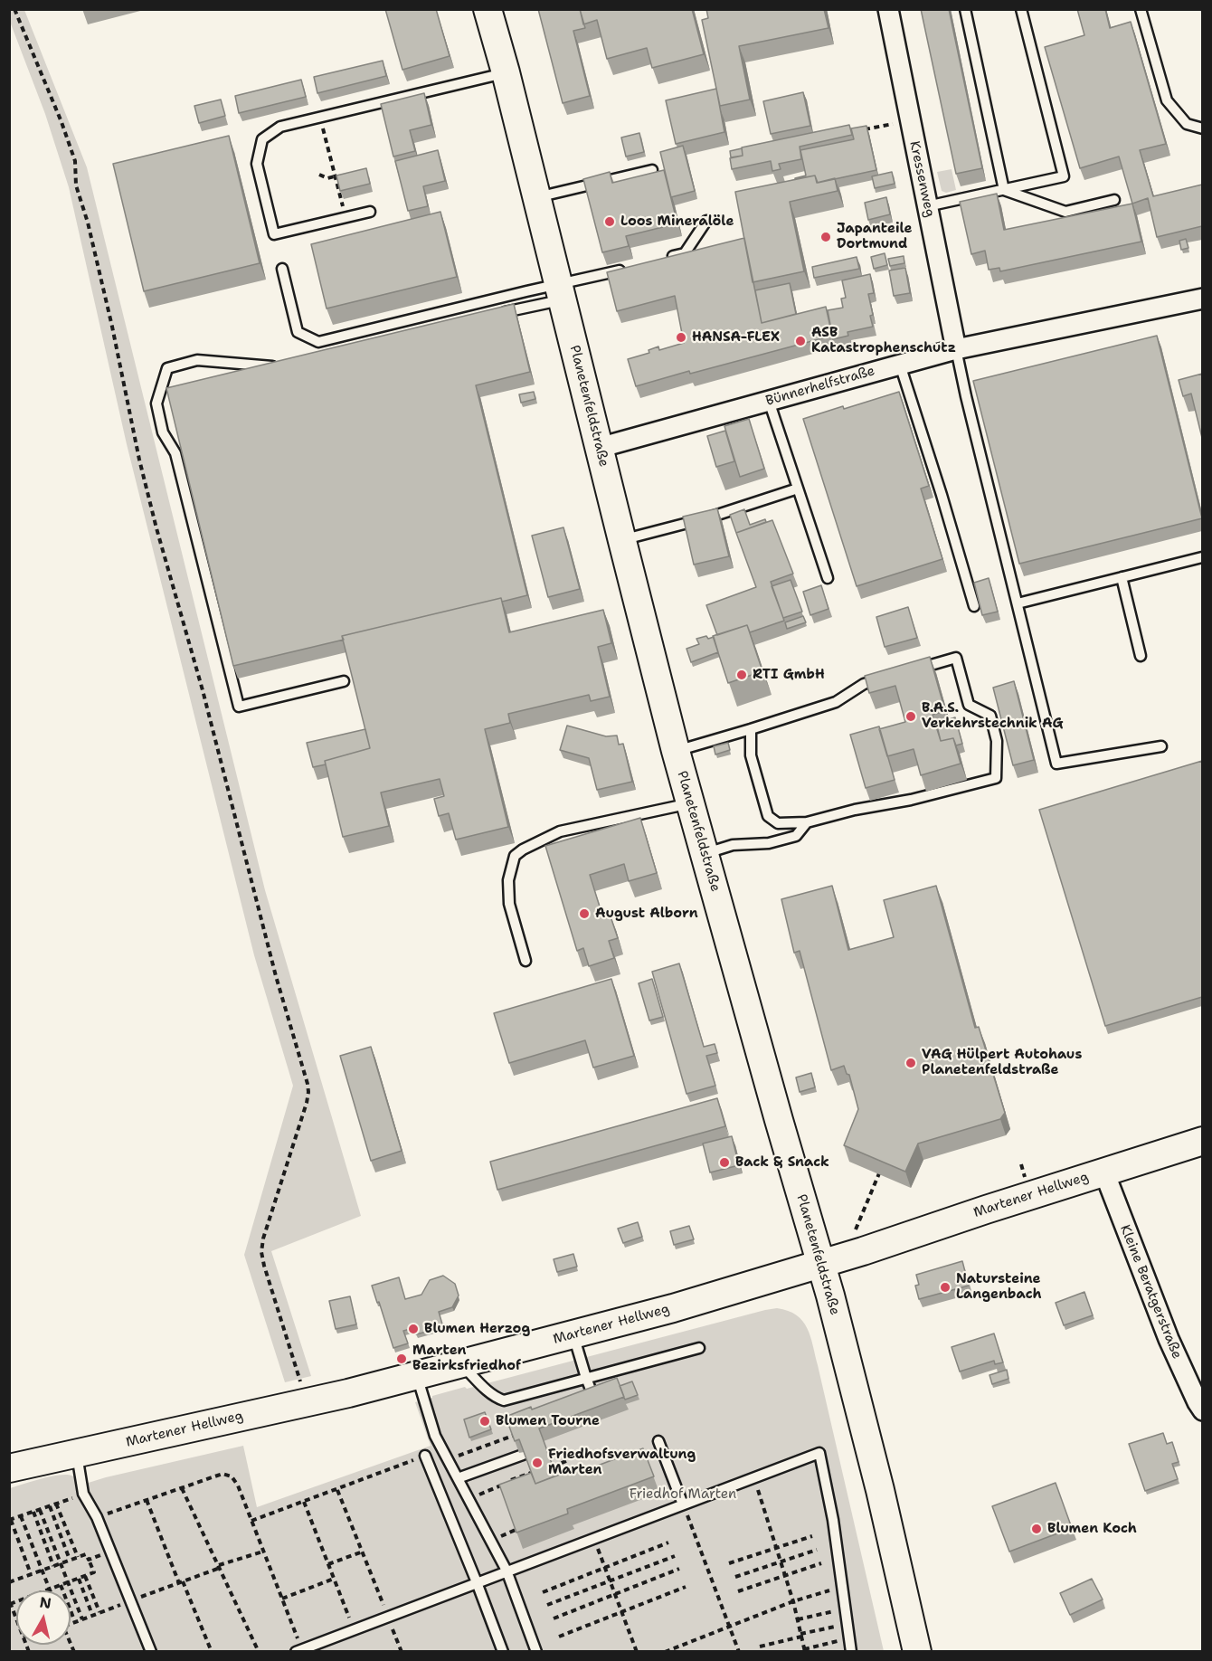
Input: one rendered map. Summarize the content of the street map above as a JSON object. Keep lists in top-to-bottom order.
{
  "streets": {
    "street": [
      "Kressenweg",
      "Bünnerhelfstraße",
      "Planetenfeldstraße",
      "Martener Hellweg",
      "Kleine Beratgerstraße"
    ]
  },
  "crossings": [
    ["Kressenweg", "Bünnerhelfstraße"],
    ["Bünnerhelfstraße", "Planetenfeldstraße"],
    ["Planetenfeldstraße", "Martener Hellweg"],
    ["Martener Hellweg", "Kleine Beratgerstraße"]
  ],
  "parks": ["Friedhof Marten"],
  "places": [
    "Loos Mineralöle",
    "Japanteile Dortmund",
    "HANSA-FLEX",
    "ASB Katastrophenschutz",
    "RTI GmbH",
    "B.A.S. Verkehrstechnik AG",
    "August Alborn",
    "VAG Hülpert Autohaus Planetenfeldstraße",
    "Back & Snack",
    "Natursteine Langenbach",
    "Blumen Herzog",
    "Marten Bezirksfriedhof",
    "Blumen Tourne",
    "Friedhofsverwaltung Marten",
    "Blumen Koch"
  ],
  "north": "top"
}
